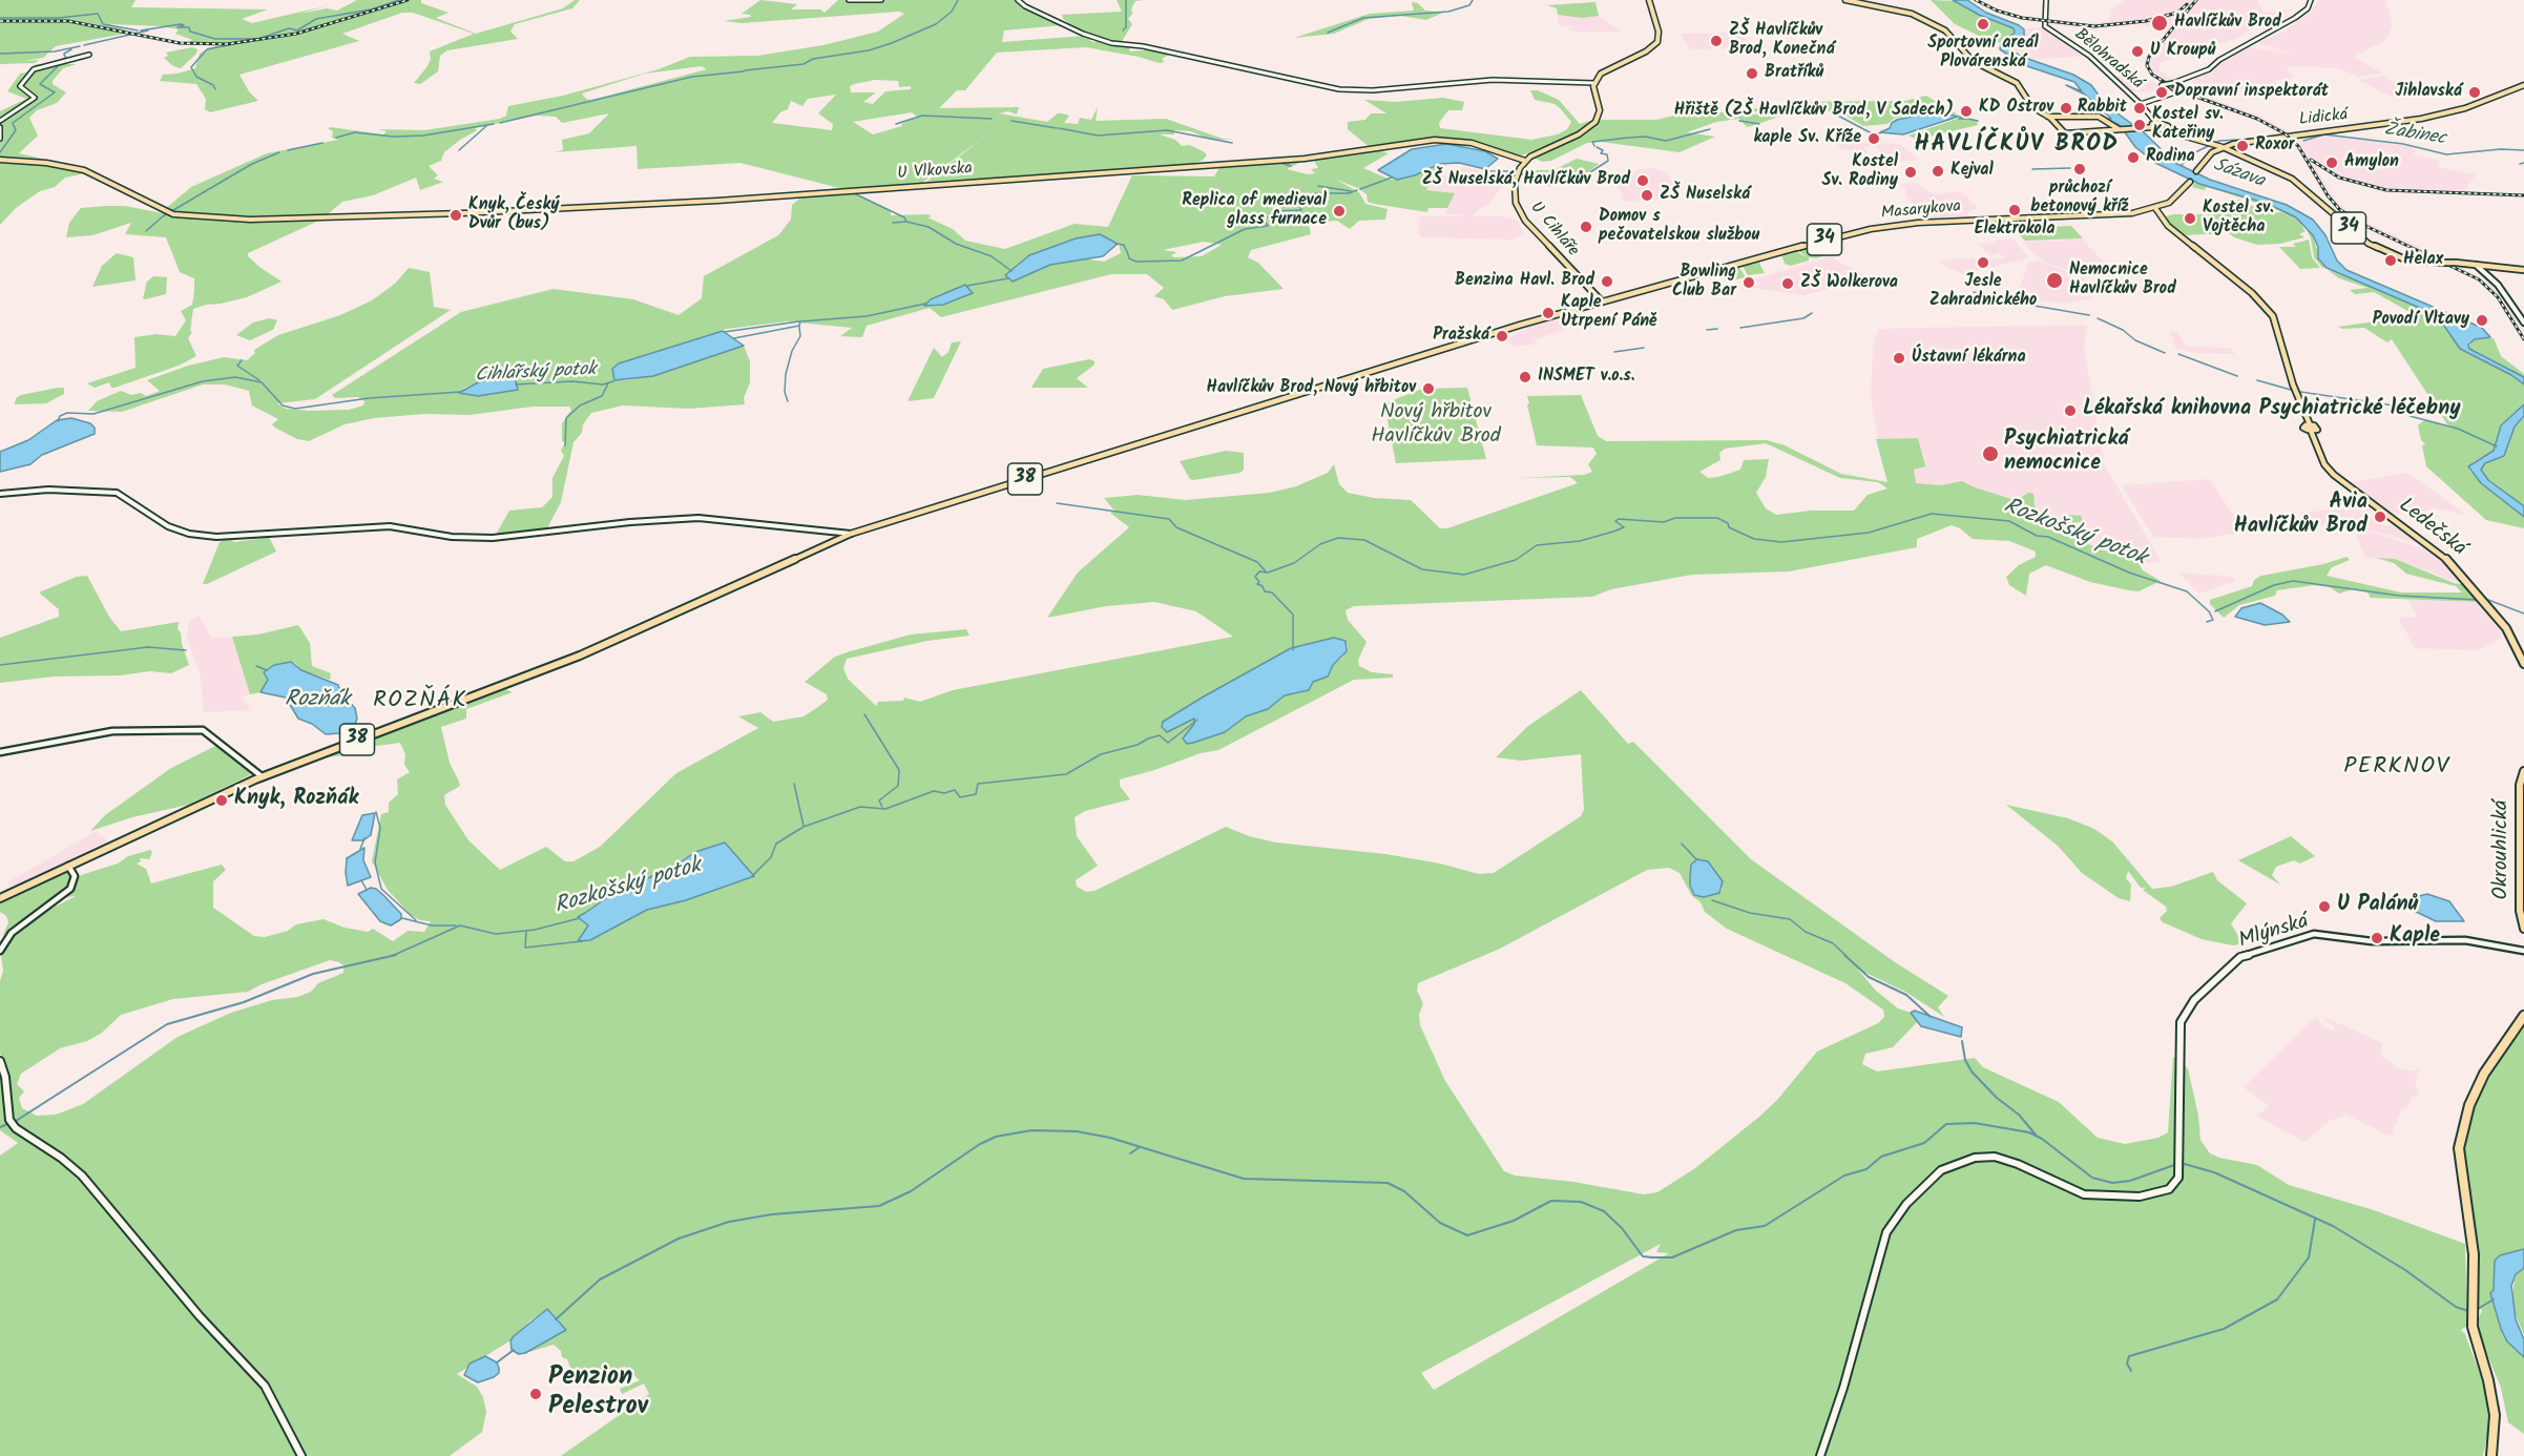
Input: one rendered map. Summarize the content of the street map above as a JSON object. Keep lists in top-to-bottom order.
{
  "streets": {
    "main road": [
      "Lidická",
      "U Vlkovska",
      "Masarykova",
      "34",
      "U Cihláře",
      "38",
      "Ledečská",
      "Okrouhlická"
    ],
    "street": ["Bělohradská", "Mlýnská"]
  },
  "crossings": [
    ["Lidická", "34"],
    ["U Vlkovska", "U Cihláře"],
    ["Masarykova", "34"],
    ["Masarykova", "Ledečská"],
    ["34", "U Cihláře"],
    ["34", "38"],
    ["U Cihláře", "38"]
  ],
  "districts": ["HAVLÍČKŮV BROD", "ROZŇÁK", "PERKNOV"],
  "water": [
    "Žabinec",
    "Sázava",
    "Cihlářský potok",
    "Rozkošský potok",
    "Rozňák"
  ],
  "parks": ["Nový hřbitov Havlíčkův Brod"],
  "places": [
    "Havlíčkův Brod",
    "Sportovní areál Plovárenská",
    "ZŠ Havlíčkův Brod, Konečná",
    "U Kroupů",
    "Bratříků",
    "Dopravní inspektorát",
    "Jihlavská",
    "KD Ostrov",
    "Rabbit",
    "Hřiště (ZŠ Havlíčkův Brod, V Sadech)",
    "Kostel sv. Kateřiny",
    "kaple Sv. Kříže",
    "Roxor",
    "Rodina",
    "Amylon",
    "průchozí betonový kříž",
    "Kejval",
    "Kostel Sv. Rodiny",
    "ZŠ Nuselská, Havlíčkův Brod",
    "ZŠ Nuselská",
    "Elektrokola",
    "Replica of medieval glass furnace",
    "Knyk, Český Dvůr (bus)",
    "Kostel sv. Vojtěcha",
    "Domov s pečovatelskou službou",
    "Helax",
    "Jesle Zahradnického",
    "Nemocnice Havlíčkův Brod",
    "Benzina Havl. Brod",
    "Bowling Club Bar",
    "ZŠ Wolkerova",
    "Kaple Utrpení Páně",
    "Povodí Vltavy",
    "Pražská",
    "Ústavní lékárna",
    "INSMET v.o.s.",
    "Havlíčkův Brod, Nový hřbitov",
    "Lékařská knihovna Psychiatrické léčebny",
    "Psychiatrická nemocnice",
    "Avia Havlíčkův Brod",
    "Knyk, Rozňák",
    "U Palánů",
    "Kaple",
    "Penzion Pelestrov"
  ]
}
